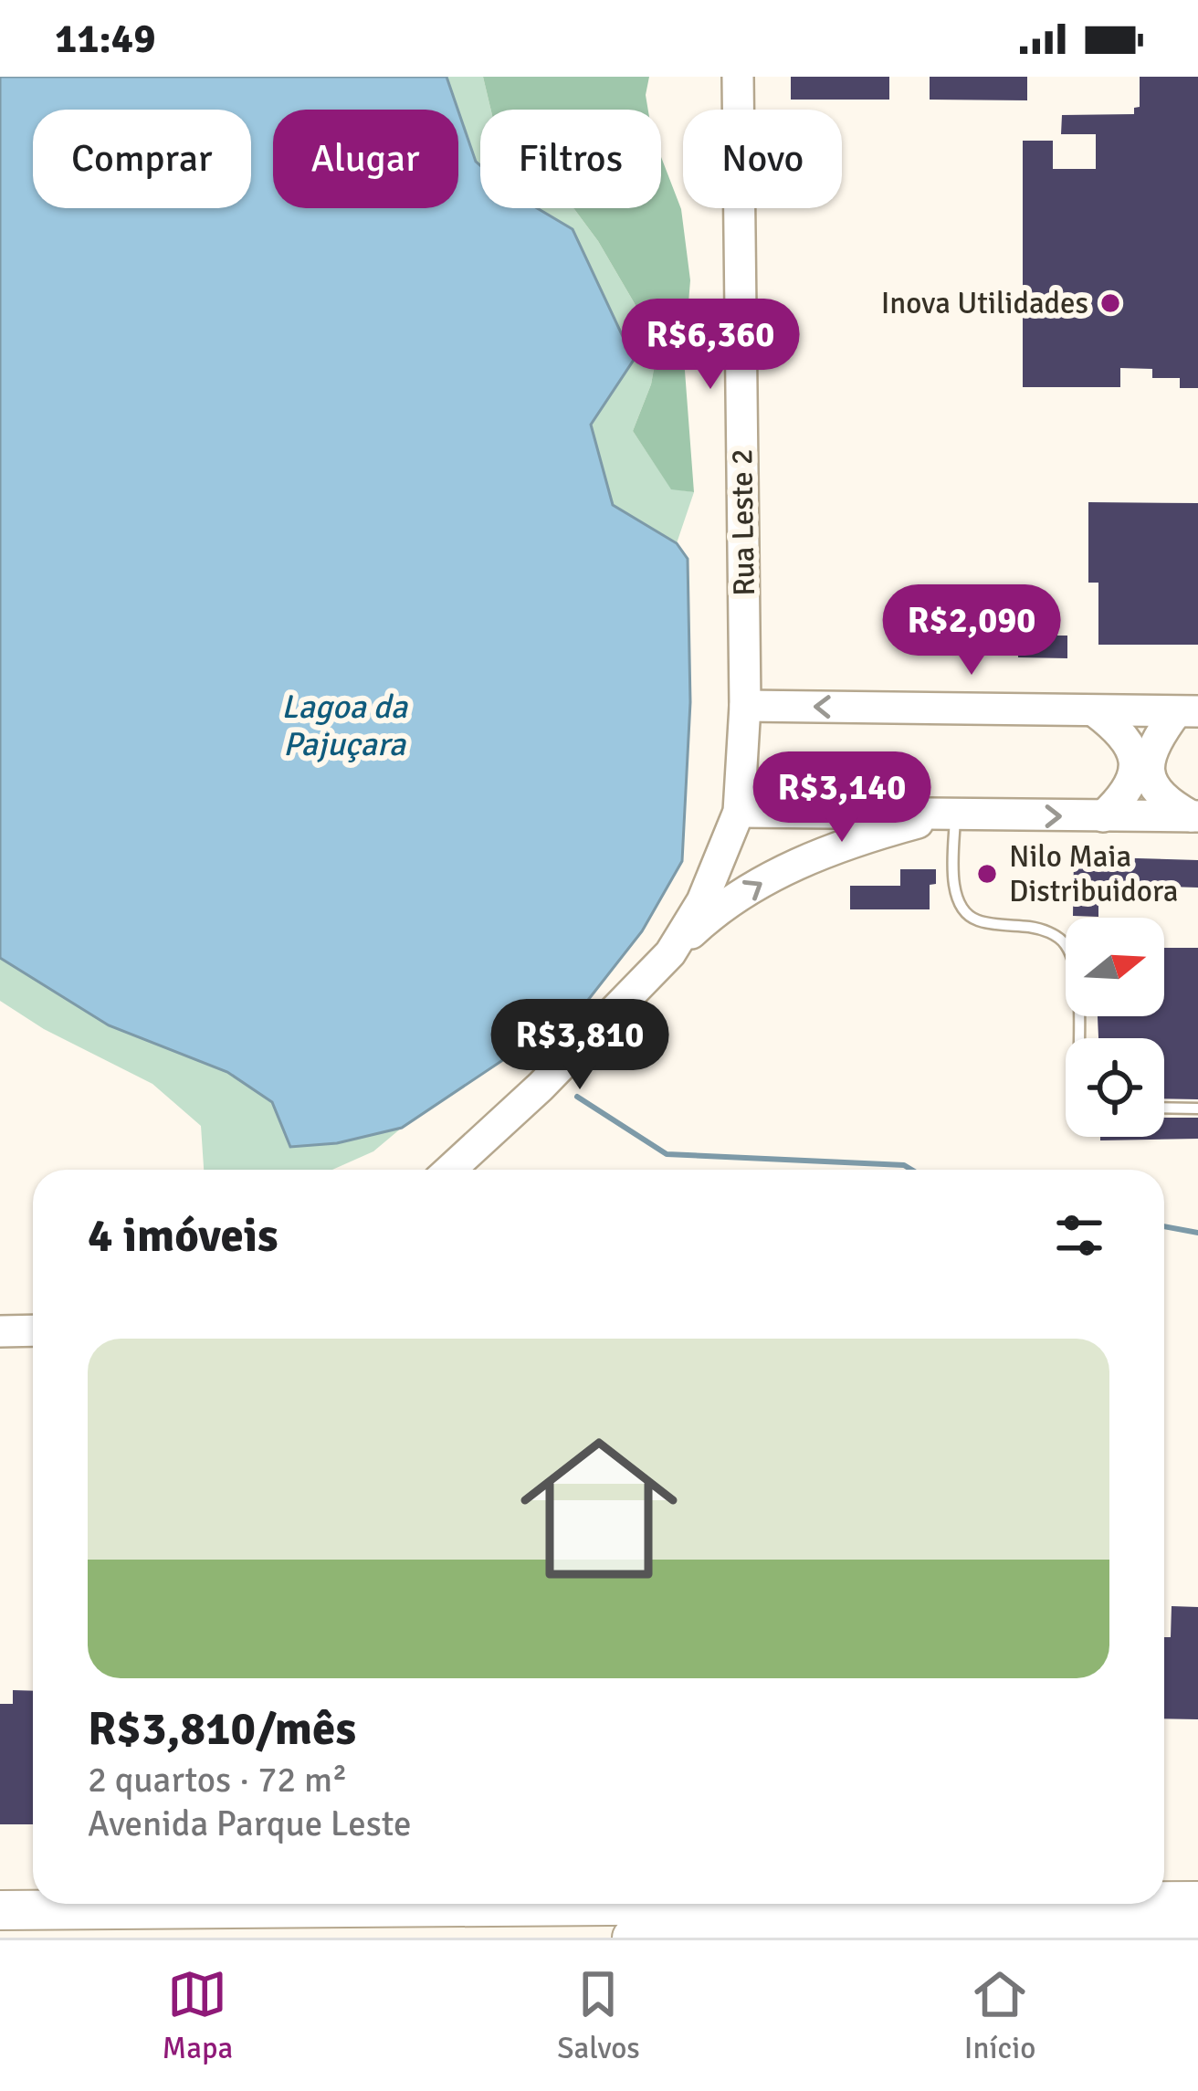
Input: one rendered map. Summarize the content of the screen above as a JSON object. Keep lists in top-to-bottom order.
{
  "streets": {
    "street": ["Rua Leste 2"]
  },
  "water": ["Lagoa da Pajuçara"],
  "places": ["Inova Utilidades", "Nilo Maia Distribuidora"],
  "north": "right",
  "page": {
    "status": "11:49",
    "chip": [
      "Comprar",
      "Alugar",
      "Filtros",
      "Novo"
    ],
    "price": [
      "R$6,360",
      "R$2,090",
      "R$3,140",
      "R$3,810"
    ],
    "heading": "4 imóveis",
    "list": [
      {
        "name": "R$3,810/mês",
        "note": "2 quartos · 72 m² · Avenida Parque Leste"
      }
    ],
    "tabs": ["Mapa", "Salvos", "Início"]
  }
}
